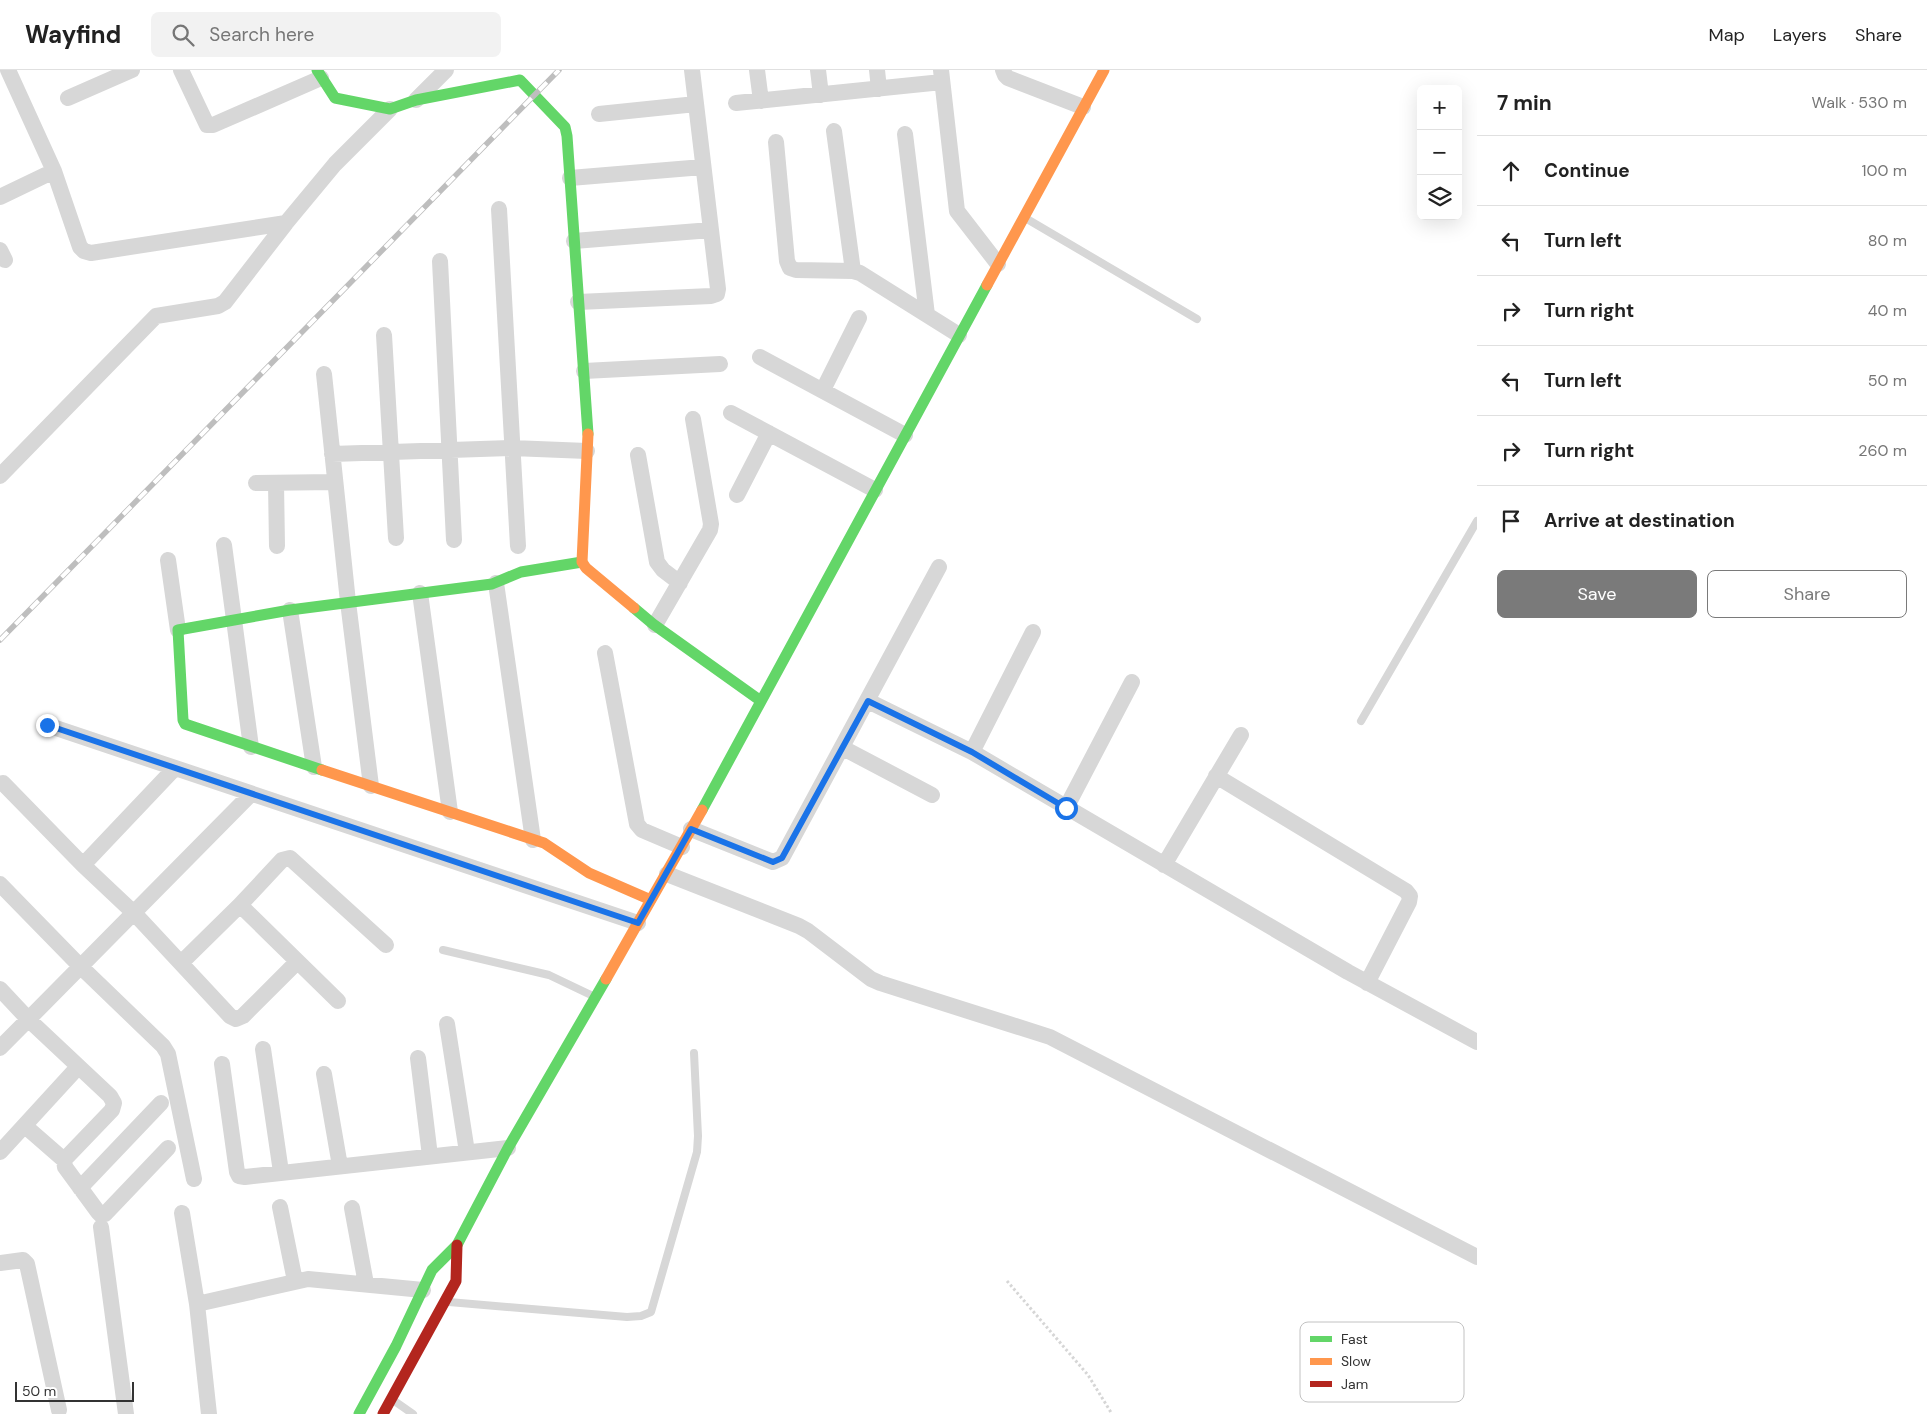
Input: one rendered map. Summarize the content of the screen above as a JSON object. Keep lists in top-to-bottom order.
{
  "legend": ["Fast", "Slow", "Jam"],
  "scale_bar": "50 m",
  "page": {
    "header": "Wayfind",
    "search": "Search here",
    "nav": ["Map", "Layers", "Share"],
    "heading": ["7 min", "Walk · 530 m"],
    "map_buttons": ["+", "−"],
    "list": [
      ["Continue", "100 m"],
      ["Turn left", "80 m"],
      ["Turn right", "40 m"],
      ["Turn left", "50 m"],
      ["Turn right", "260 m"],
      "Arrive at destination"
    ],
    "buttons": ["Save", "Share"],
    "scale": "50 m"
  }
}
